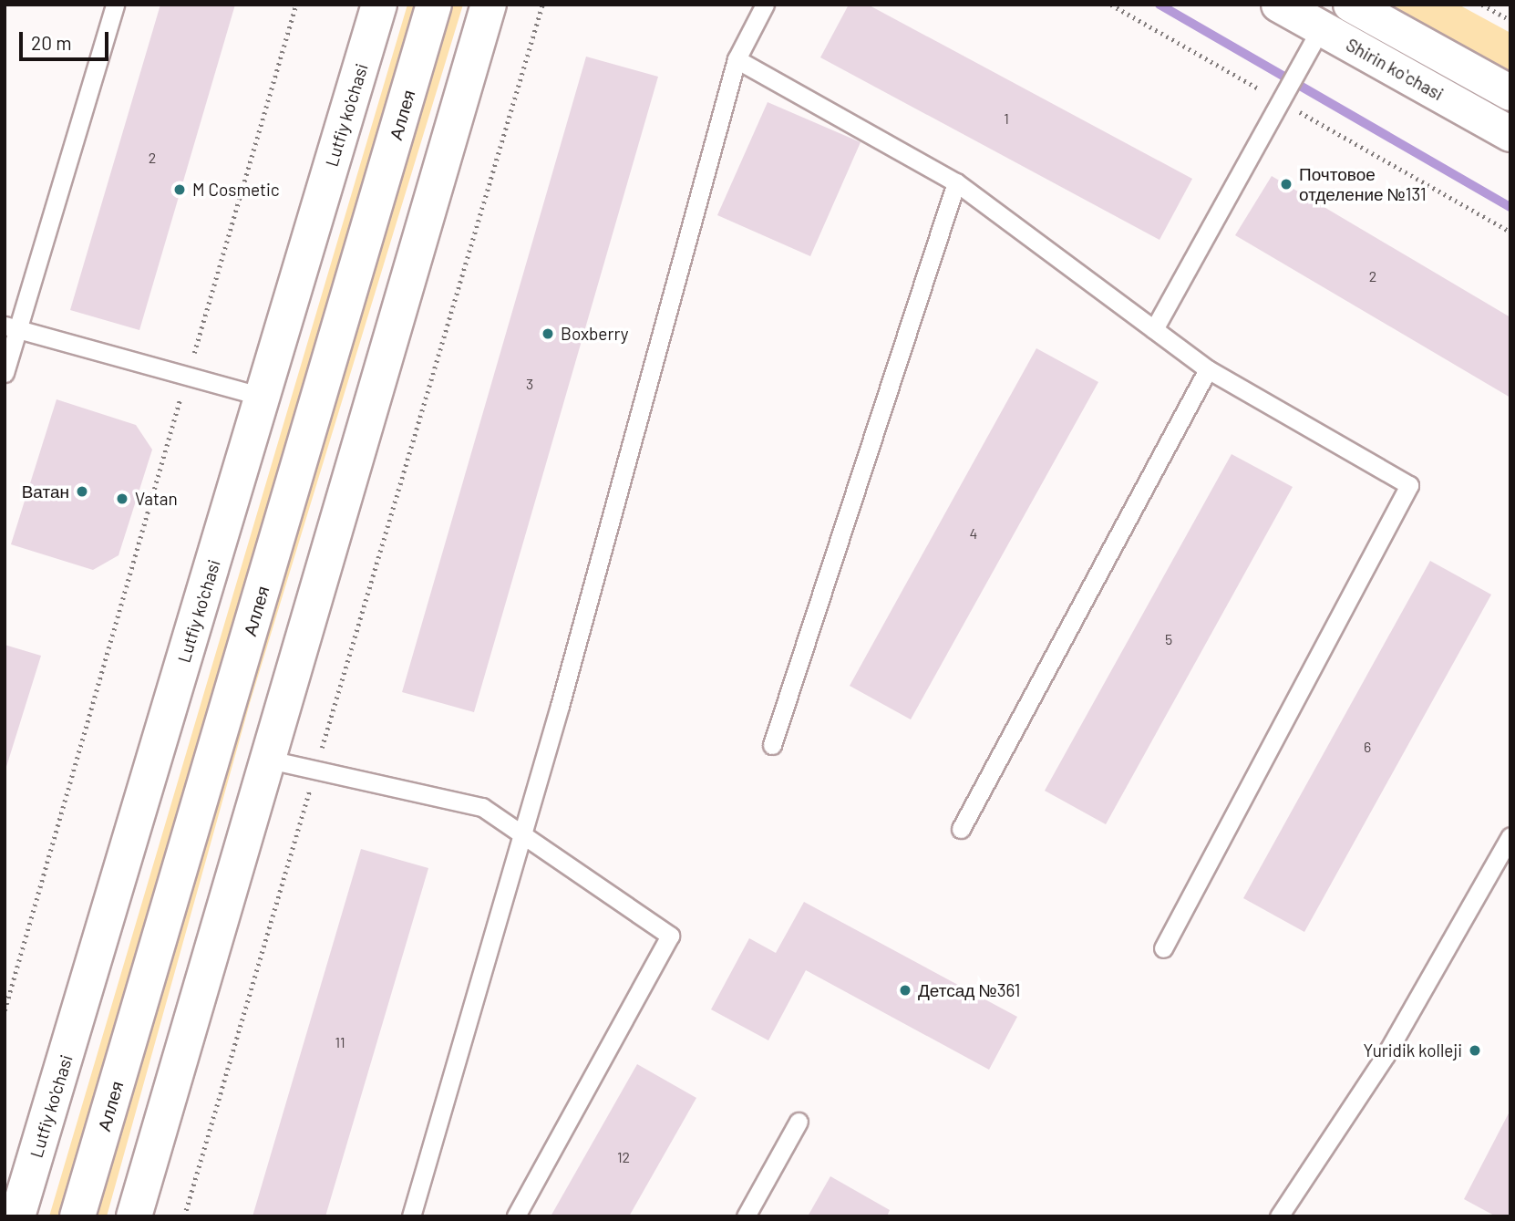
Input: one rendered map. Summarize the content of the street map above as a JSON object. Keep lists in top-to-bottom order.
{
  "streets": {
    "main road": ["Shirin koʻchasi", "Lutfiy ko'chasi", "Аллея"]
  },
  "places": [
    "Почтовое отделение №131",
    "M Cosmetic",
    "Boxberry",
    "Ватан",
    "Vatan",
    "Детсад №361",
    "Yuridik kolleji"
  ],
  "house_numbers": [
    "1",
    "2",
    "2",
    "3",
    "4",
    "5",
    "6",
    "11",
    "12"
  ],
  "scale_bar": "20 m"
}
